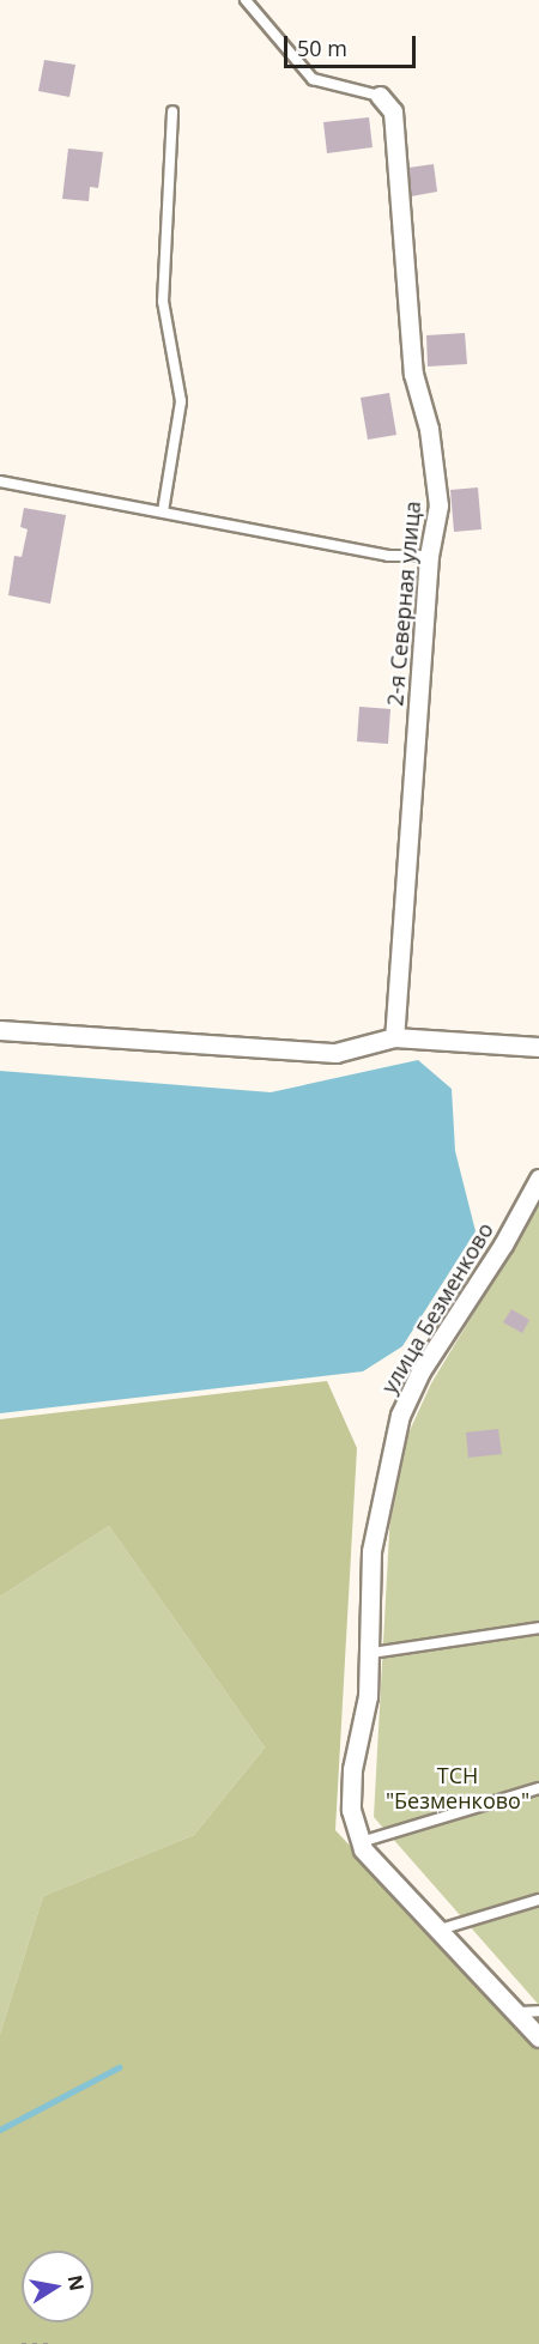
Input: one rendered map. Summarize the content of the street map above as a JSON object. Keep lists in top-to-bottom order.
{
  "streets": {
    "street": ["2-я Северная улица", "улица Безменково"]
  },
  "parks": ["ТСН \"Безменково\""],
  "scale_bar": "50 m",
  "north": "right"
}
